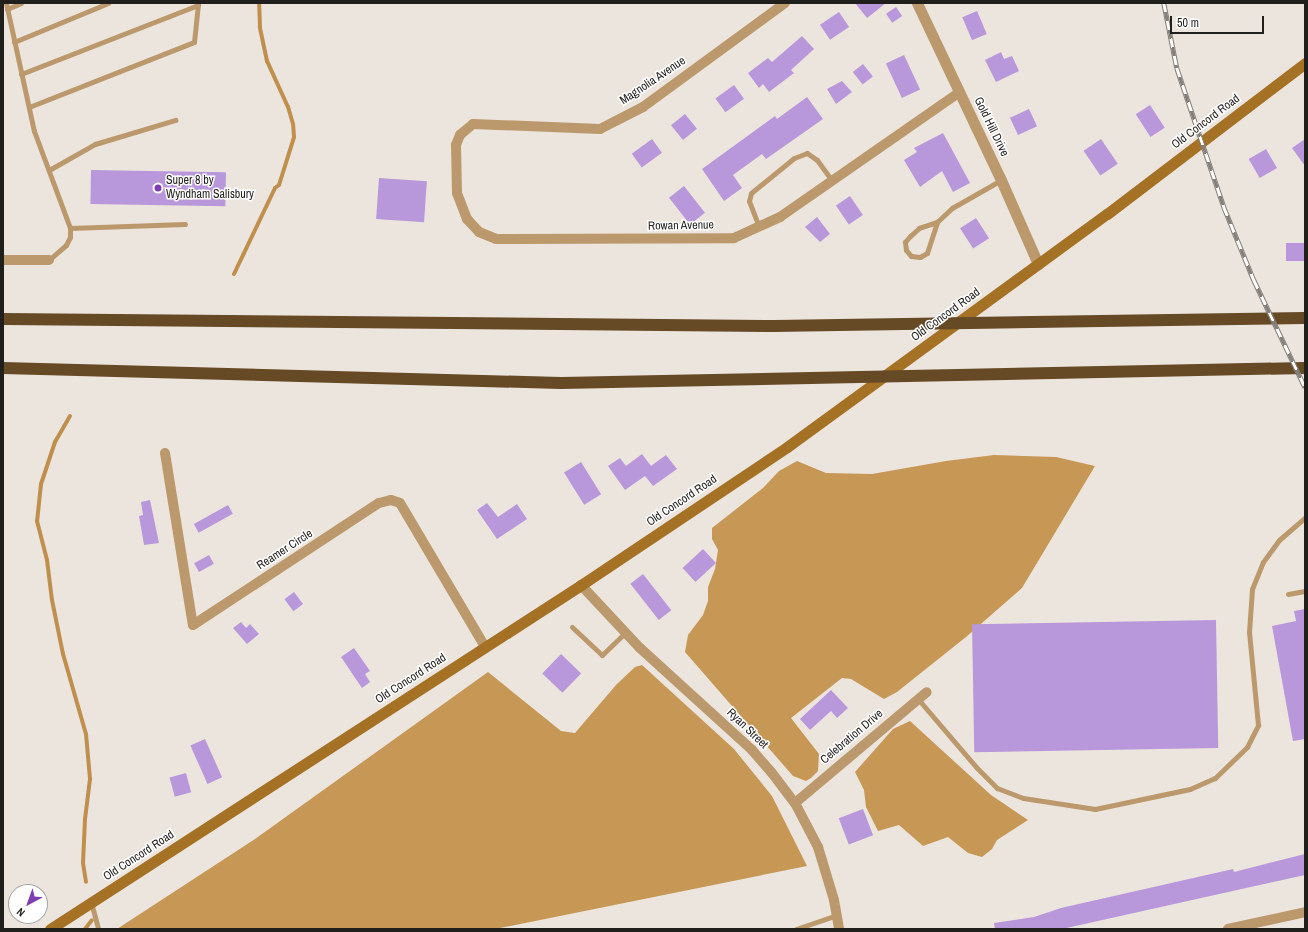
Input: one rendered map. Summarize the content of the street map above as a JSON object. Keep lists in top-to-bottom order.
{
  "streets": {
    "main road": ["Old Concord Road"],
    "street": [
      "Magnolia Avenue",
      "Gold Hill Drive",
      "Rowan Avenue",
      "Reamer Circle",
      "Ryan Street",
      "Celebration Drive"
    ]
  },
  "crossings": [
    ["Magnolia Avenue", "Rowan Avenue"],
    ["Old Concord Road", "Gold Hill Drive"],
    ["Old Concord Road", "Reamer Circle"],
    ["Old Concord Road", "Ryan Street"],
    ["Gold Hill Drive", "Rowan Avenue"],
    ["Ryan Street", "Celebration Drive"]
  ],
  "places": ["Super 8 by Wyndham Salisbury"],
  "scale_bar": "50 m",
  "north": "bottom left"
}
